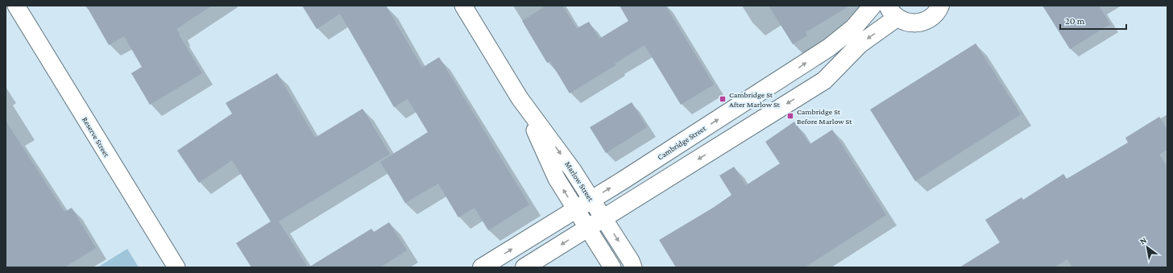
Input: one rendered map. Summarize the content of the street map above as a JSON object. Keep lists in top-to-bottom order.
{
  "streets": {
    "main road": ["Cambridge Street"],
    "street": ["Reserve Street", "Marlow Street"]
  },
  "crossings": [
    ["Cambridge Street", "Marlow Street"]
  ],
  "places": {
    "transit": ["Cambridge St After Marlow St", "Cambridge St Before Marlow St"]
  },
  "scale_bar": "20 m",
  "north": "top left"
}
